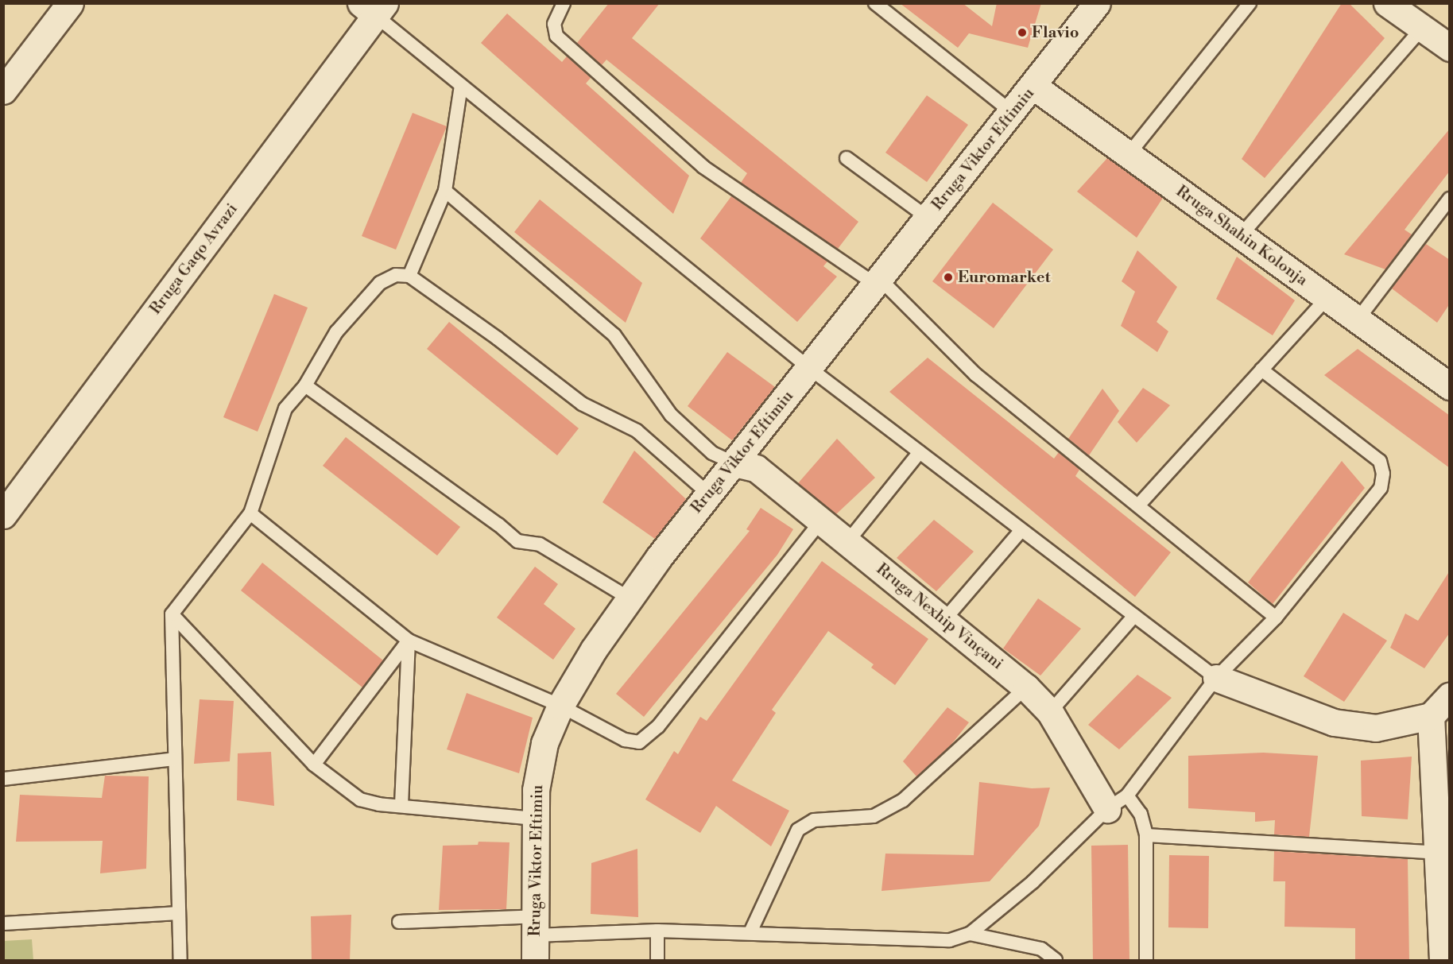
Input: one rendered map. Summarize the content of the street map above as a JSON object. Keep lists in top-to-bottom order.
{
  "streets": {
    "street": [
      "Rruga Viktor Eftimiu",
      "Rruga Shahin Kolonja",
      "Rruga Gaqo Avrazi",
      "Rruga Nexhip Vinçani"
    ]
  },
  "crossings": [
    ["Rruga Viktor Eftimiu", "Rruga Shahin Kolonja"],
    ["Rruga Viktor Eftimiu", "Rruga Nexhip Vinçani"]
  ],
  "places": ["Flavio", "Euromarket"]
}
